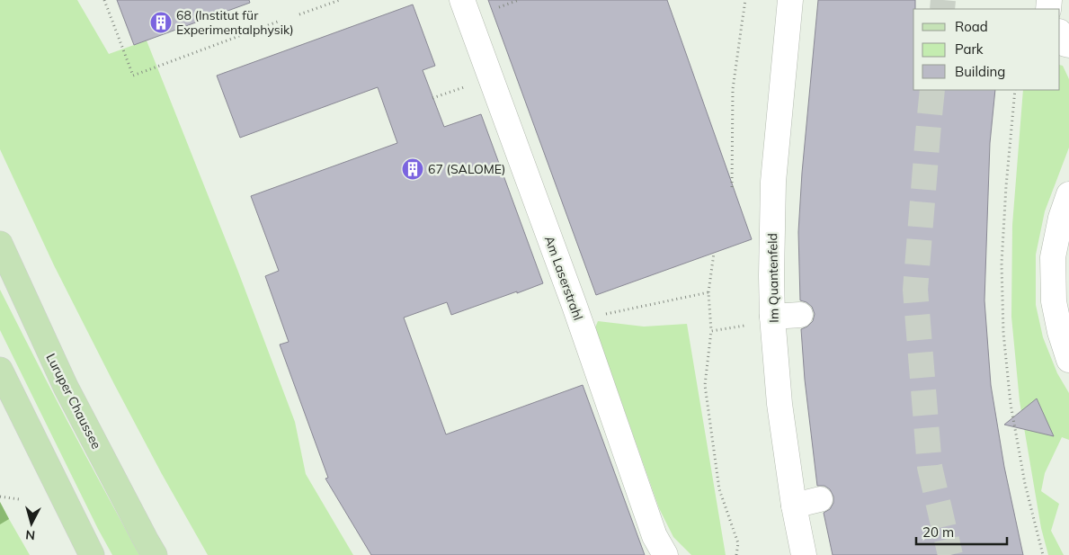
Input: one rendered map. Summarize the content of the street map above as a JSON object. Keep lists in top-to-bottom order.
{
  "streets": {
    "main road": ["Luruper Chaussee"],
    "lane": ["Am Laserstrahl", "Im Quantenfeld"]
  },
  "places": {
    "building": ["68 (Institut für Experimentalphysik)", "67 (SALOME)"]
  },
  "legend": ["Road", "Park", "Building"],
  "scale_bar": "20 m",
  "north": "bottom"
}
